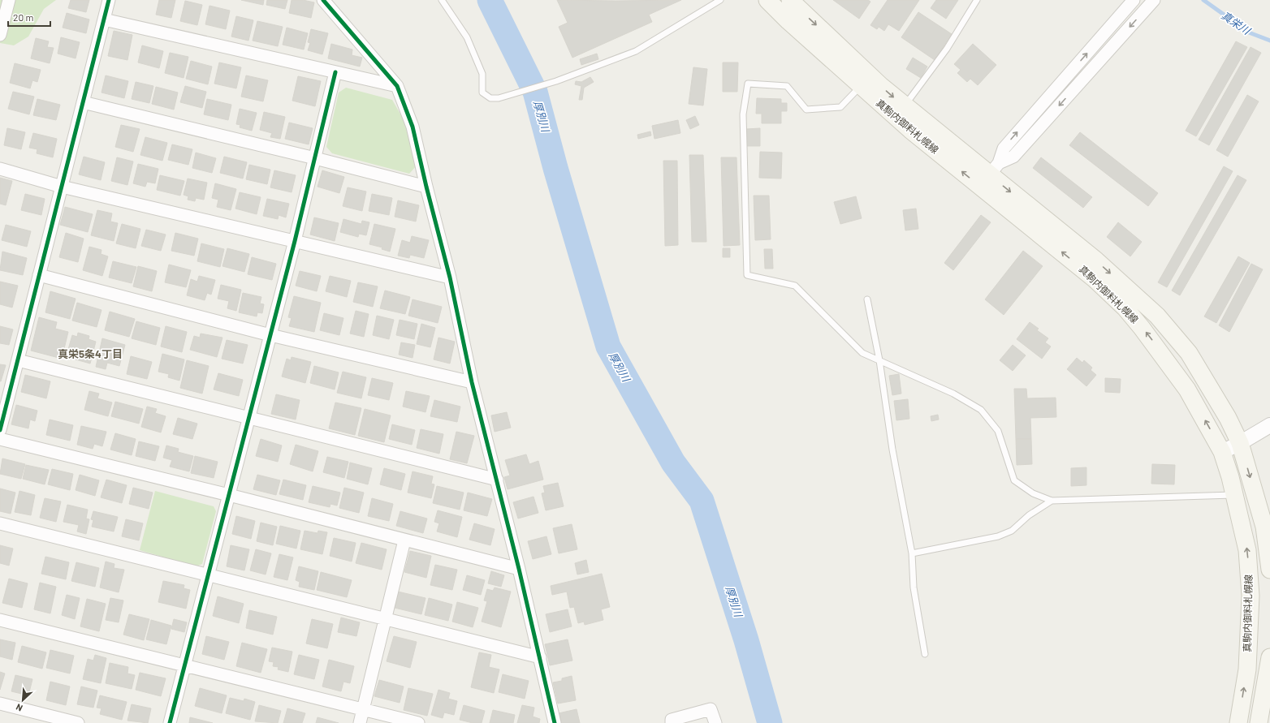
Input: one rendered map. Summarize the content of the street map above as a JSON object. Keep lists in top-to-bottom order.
{
  "streets": {
    "main road": ["真駒内御料札幌線"]
  },
  "districts": ["真栄5条4丁目"],
  "water": ["真栄川", "厚別川"],
  "scale_bar": "20 m",
  "north": "bottom left"
}
